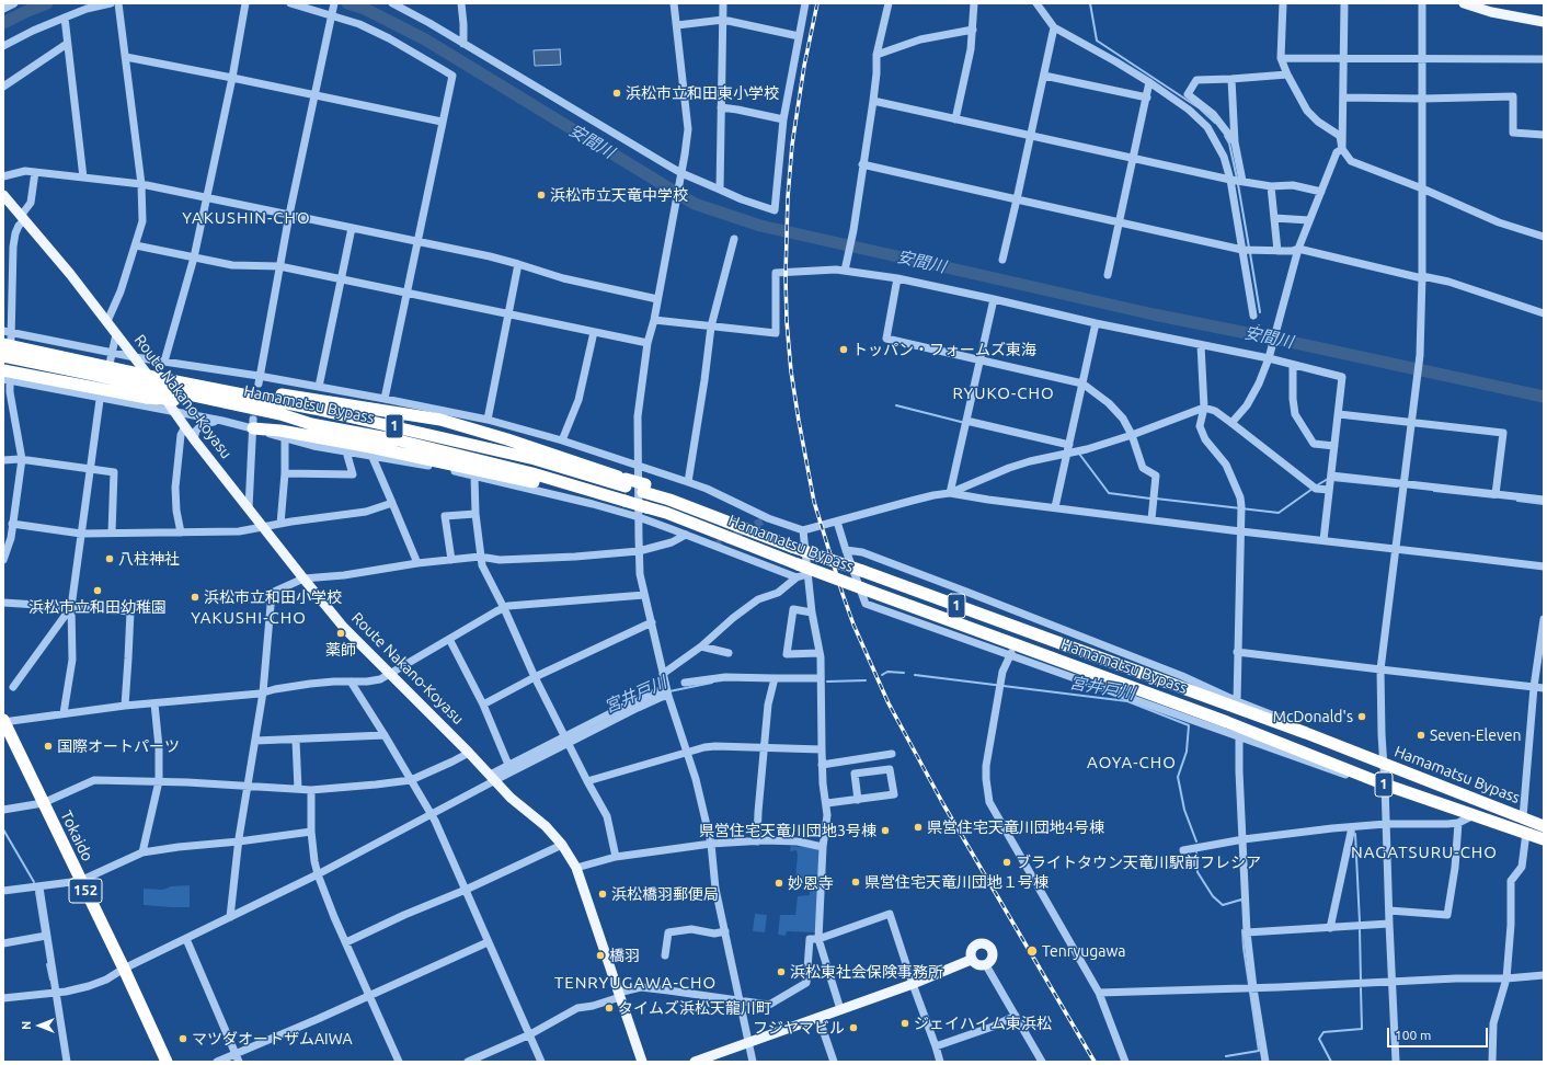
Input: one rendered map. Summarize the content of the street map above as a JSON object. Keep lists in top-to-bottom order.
{
  "streets": {
    "highway": [
      "Hamamatsu Bypass",
      "1",
      "Tokaido",
      "152"
    ],
    "main road": ["Route Nakano-Koyasu"]
  },
  "crossings": [
    ["Route Nakano-Koyasu", "Hamamatsu Bypass"],
    ["Route Nakano-Koyasu", "1"],
    ["Hamamatsu Bypass", "1"]
  ],
  "districts": [
    "YAKUSHIN-CHO",
    "RYUKO-CHO",
    "YAKUSHI-CHO",
    "AOYA-CHO",
    "NAGATSURU-CHO",
    "TENRYUGAWA-CHO"
  ],
  "water": ["安間川", "宮井戸川"],
  "places": [
    "浜松市立和田東小学校",
    "浜松市立天竜中学校",
    "トッパン・フォームズ東海",
    "八柱神社",
    "浜松市立和田幼稚園",
    "浜松市立和田小学校",
    "薬師",
    "McDonald's",
    "Seven-Eleven",
    "国際オートパーツ",
    "県営住宅天竜川団地4号棟",
    "県営住宅天竜川団地3号棟",
    "ブライトタウン天竜川駅前フレシア",
    "県営住宅天竜川団地１号棟",
    "妙恩寺",
    "浜松橋羽郵便局",
    "Tenryugawa",
    "橋羽",
    "浜松東社会保険事務所",
    "タイムズ浜松天龍川町",
    "ジェイハイム東浜松",
    "フジヤマビル",
    "マツダオートザムAIWA"
  ],
  "scale_bar": "100 m",
  "north": "left"
}
